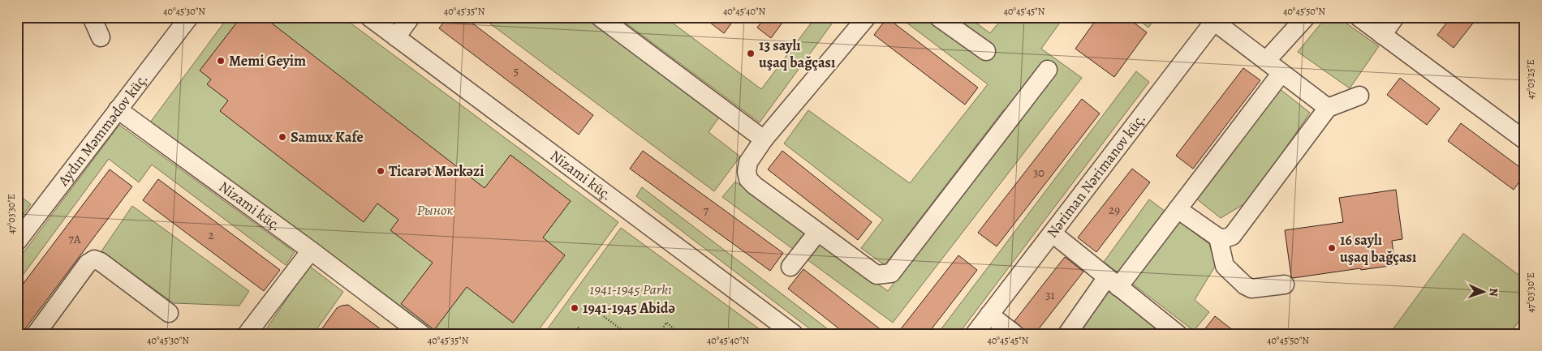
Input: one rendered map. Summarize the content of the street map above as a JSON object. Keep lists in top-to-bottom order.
{
  "streets": {
    "street": ["Aydın Məmmədov küç.", "Nizami küç.", "Nəriman Nərimanov küç."]
  },
  "crossings": [
    ["Aydın Məmmədov küç.", "Nizami küç."]
  ],
  "parks": ["Рынок", "1941-1945 Parkı"],
  "places": [
    "13 saylı uşaq bağçası",
    "Memi Geyim",
    "Samux Kafe",
    "Ticarət Mərkəzi",
    "16 saylı uşaq bağçası",
    "1941-1945 Abidə"
  ],
  "house_numbers": [
    "5",
    "30",
    "29",
    "7",
    "2",
    "7A",
    "31"
  ],
  "north": "right",
  "coordinates": [
    "40°45'30\"N",
    "40°45'35\"N",
    "40°45'40\"N",
    "40°45'45\"N",
    "40°45'50\"N",
    "47°03'25\"E",
    "47°03'30\"E"
  ]
}
